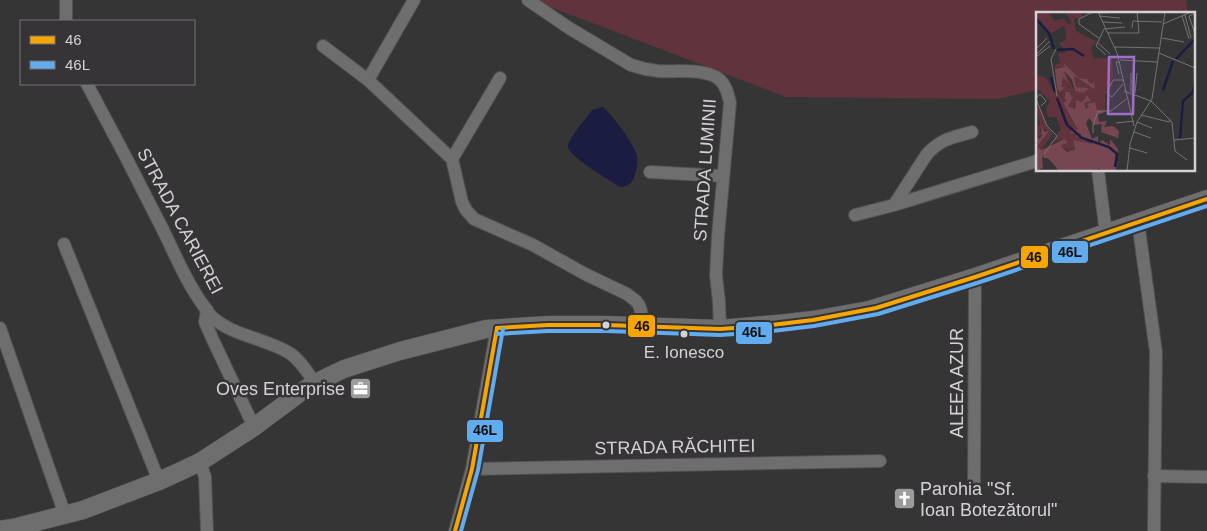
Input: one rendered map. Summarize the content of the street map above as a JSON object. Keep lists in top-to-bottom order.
{
  "streets": {
    "street": [
      "STRADA LUMINII",
      "STRADA CARIEREI",
      "ALEEA AZUR",
      "STRADA RĂCHITEI"
    ]
  },
  "places": {
    "other": ["E. Ionesco"],
    "office": ["Oves Enterprise"],
    "church": ["Parohia \"Sf. Ioan Botezătorul\""]
  },
  "lines": ["transit line 46", "transit line 46L"],
  "legend": ["46", "46L"]
}
